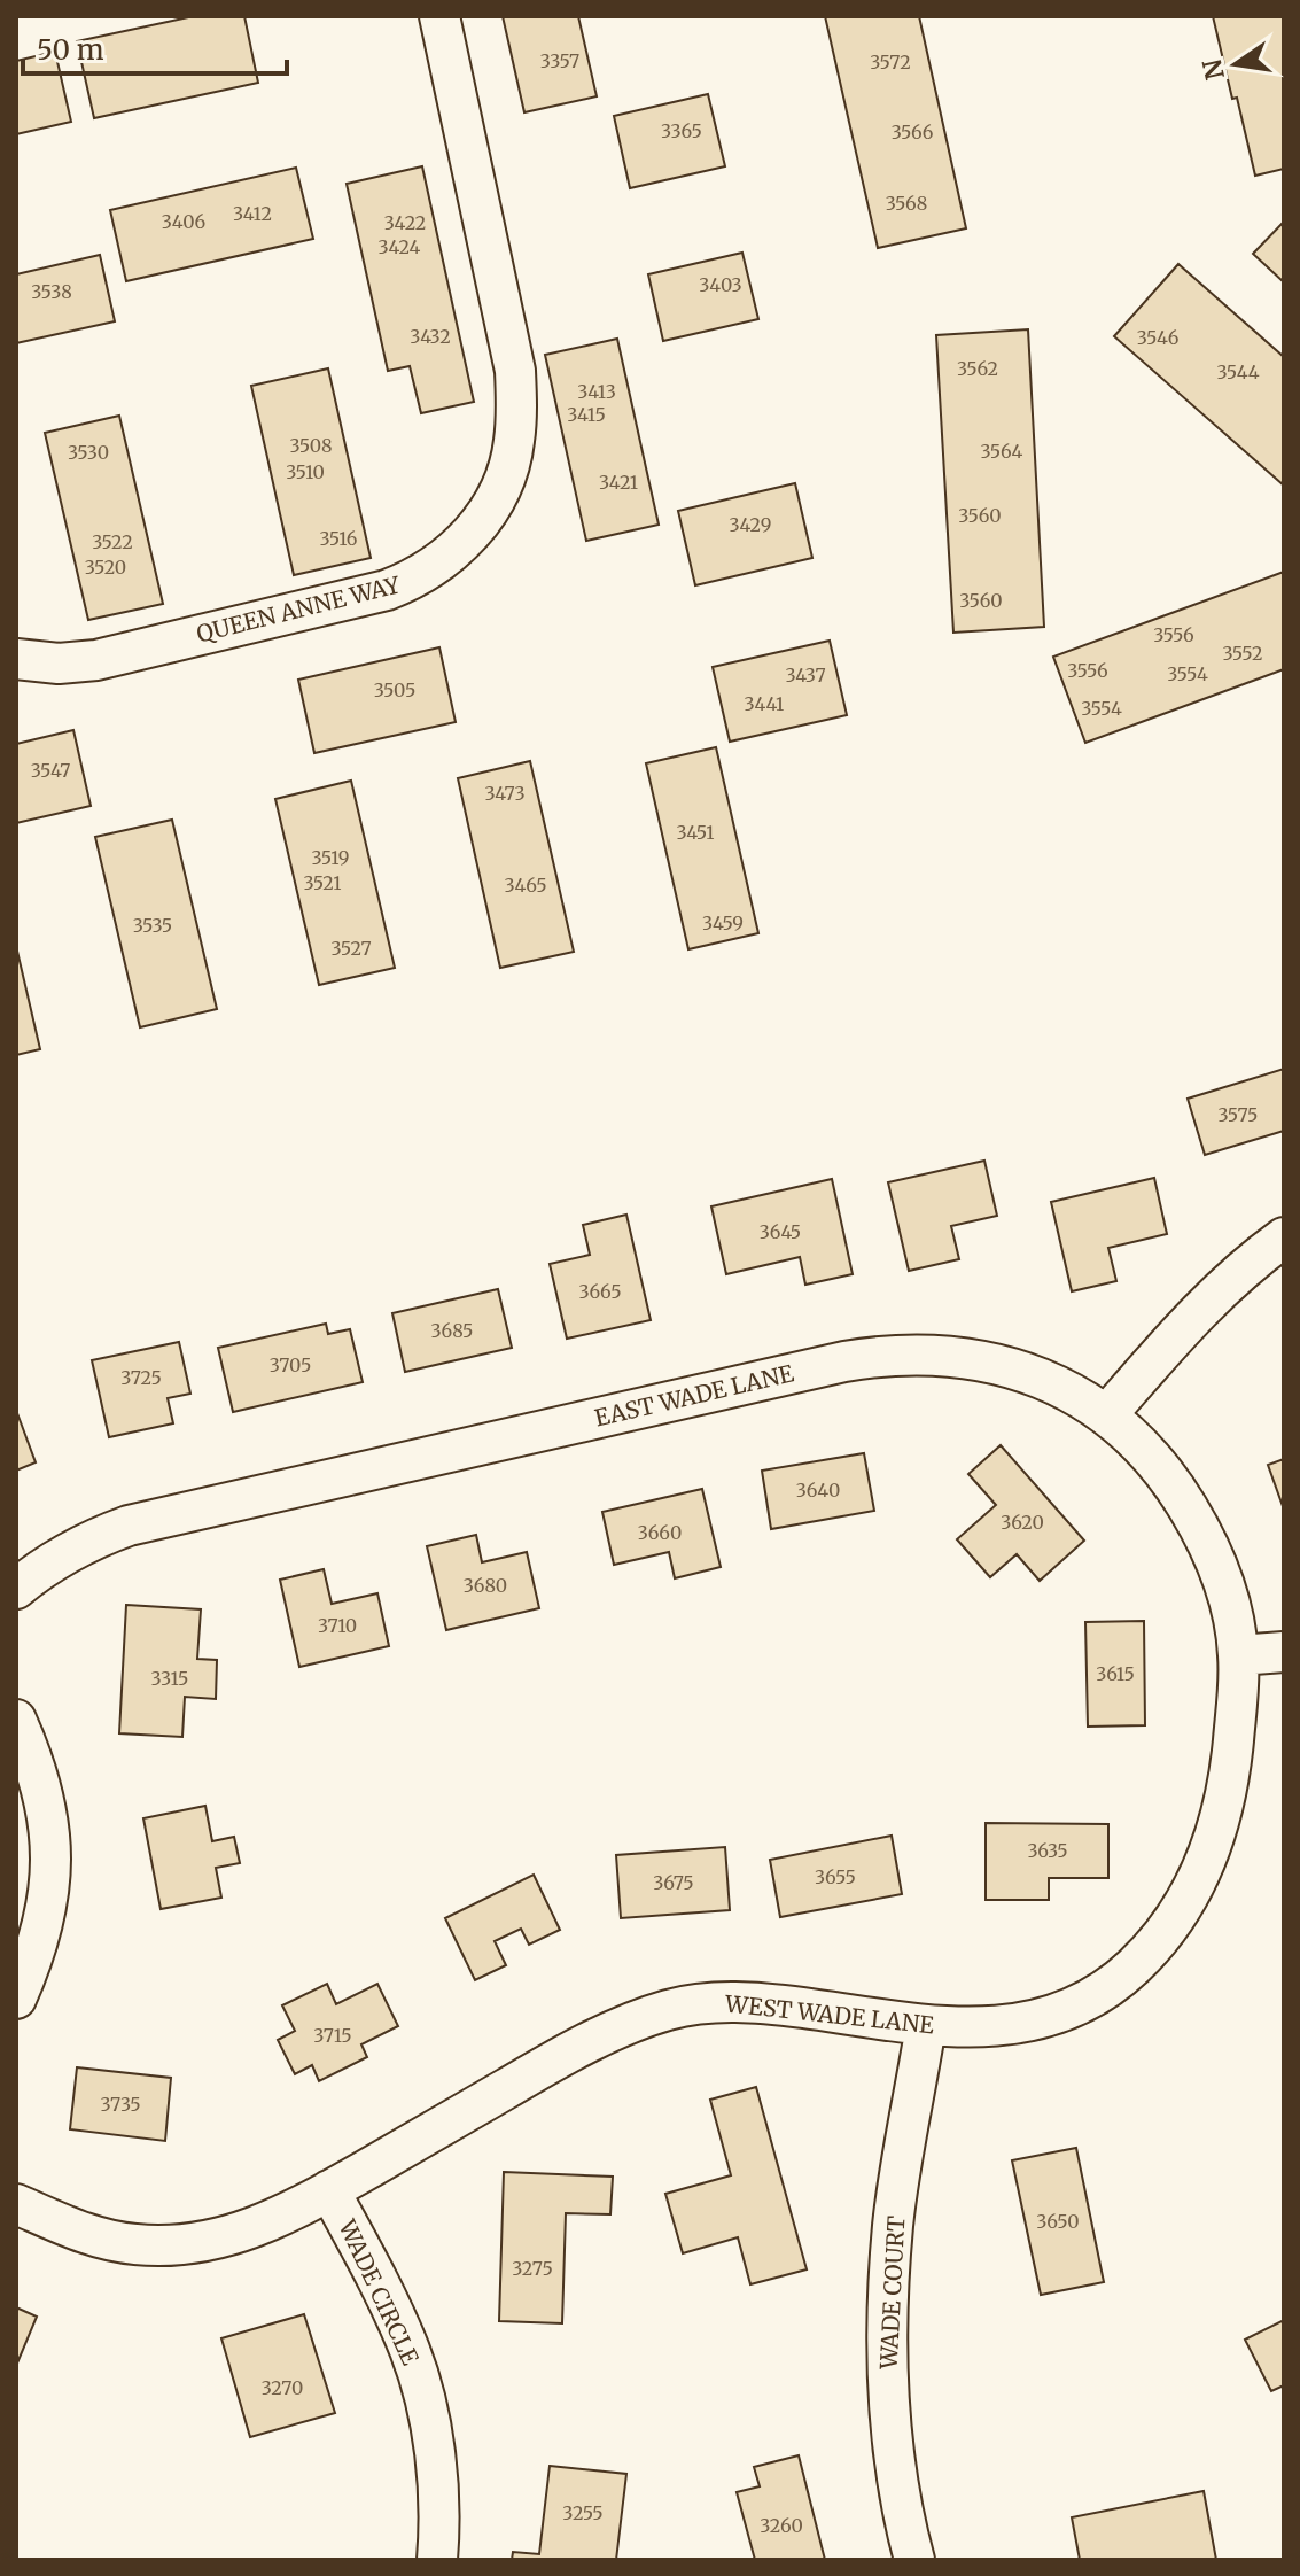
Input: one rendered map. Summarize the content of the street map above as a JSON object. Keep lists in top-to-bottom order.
{
  "streets": {
    "street": [
      "QUEEN ANNE WAY",
      "EAST WADE LANE",
      "WEST WADE LANE",
      "WADE CIRCLE",
      "WADE COURT"
    ]
  },
  "crossings": [
    ["EAST WADE LANE", "WEST WADE LANE"],
    ["WEST WADE LANE", "WADE CIRCLE"],
    ["WEST WADE LANE", "WADE COURT"]
  ],
  "house_numbers": [
    "3357",
    "3572",
    "3365",
    "3566",
    "3568",
    "3412",
    "3406",
    "3422",
    "3424",
    "3403",
    "3538",
    "3432",
    "3546",
    "3562",
    "3544",
    "3413",
    "3415",
    "3508",
    "3564",
    "3530",
    "3510",
    "3421",
    "3560",
    "3429",
    "3516",
    "3522",
    "3520",
    "3560",
    "3556",
    "3552",
    "3556",
    "3554",
    "3437",
    "3505",
    "3441",
    "3554",
    "3547",
    "3473",
    "3451",
    "3519",
    "3521",
    "3465",
    "3459",
    "3535",
    "3527",
    "3575",
    "3645",
    "3665",
    "3685",
    "3705",
    "3725",
    "3640",
    "3620",
    "3660",
    "3680",
    "3710",
    "3615",
    "3315",
    "3635",
    "3655",
    "3675",
    "3715",
    "3735",
    "3650",
    "3275",
    "3270",
    "3255",
    "3260"
  ],
  "scale_bar": "50 m",
  "north": "left"
}
